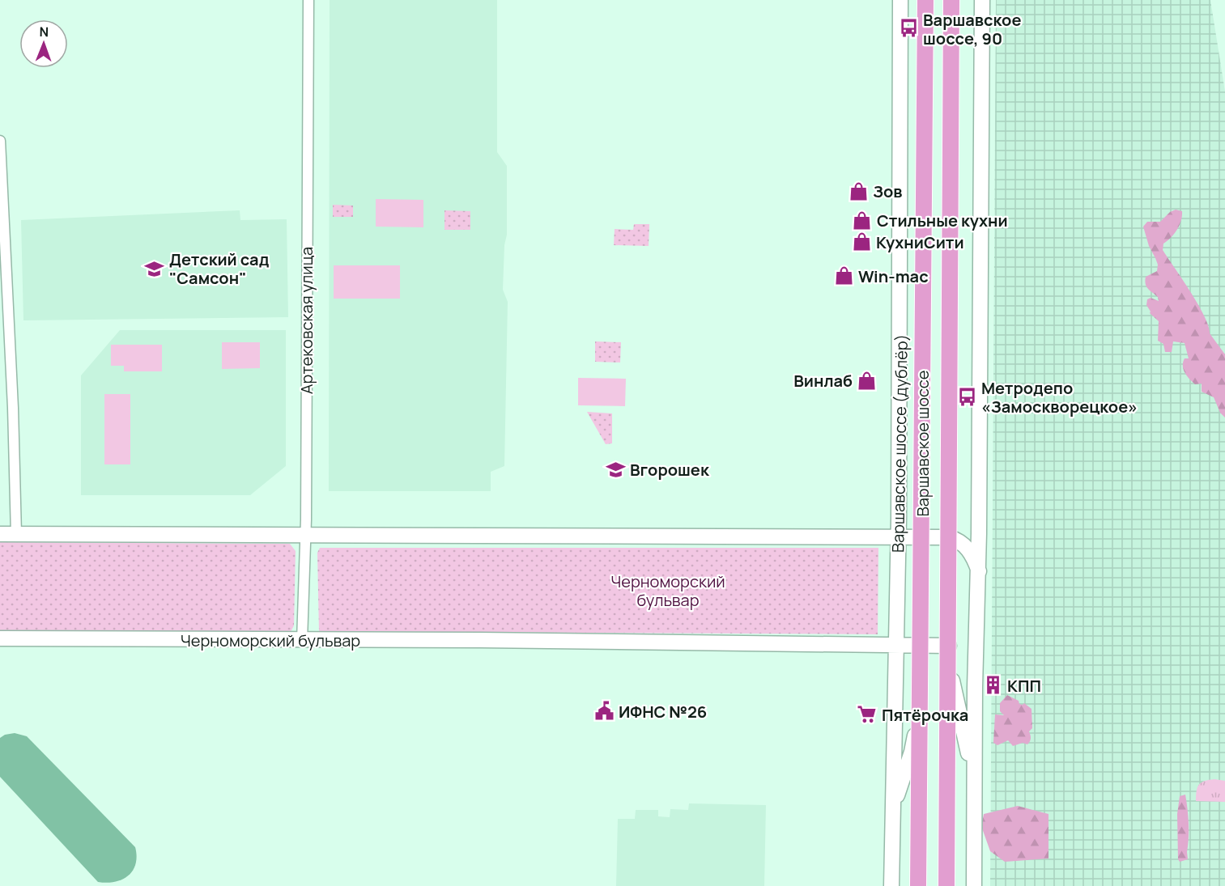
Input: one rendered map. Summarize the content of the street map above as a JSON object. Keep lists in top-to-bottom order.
{
  "streets": {
    "main road": ["Варшавское шоссе"],
    "street": ["Артековская улица", "Варшавское шоссе (дублёр)", "Черноморский бульвар"]
  },
  "crossings": [
    ["Артековская улица", "Черноморский бульвар"],
    ["Варшавское шоссе (дублёр)", "Черноморский бульвар"],
    ["Варшавское шоссе", "Черноморский бульвар"]
  ],
  "parks": ["Черноморский бульвар"],
  "places": {
    "bus stop": ["Варшавское шоссе, 90", "Метродепо «Замоскворецкое»"],
    "shop": [
      "Зов",
      "Стильные кухни",
      "КухниСити",
      "Win-mac",
      "Винлаб"
    ],
    "school or university": ["Детский сад \"Самсон\"", "Вгорошек"],
    "building": ["КПП"],
    "public building": ["ИФНС №26"],
    "supermarket": ["Пятёрочка"]
  },
  "north": "top"
}
